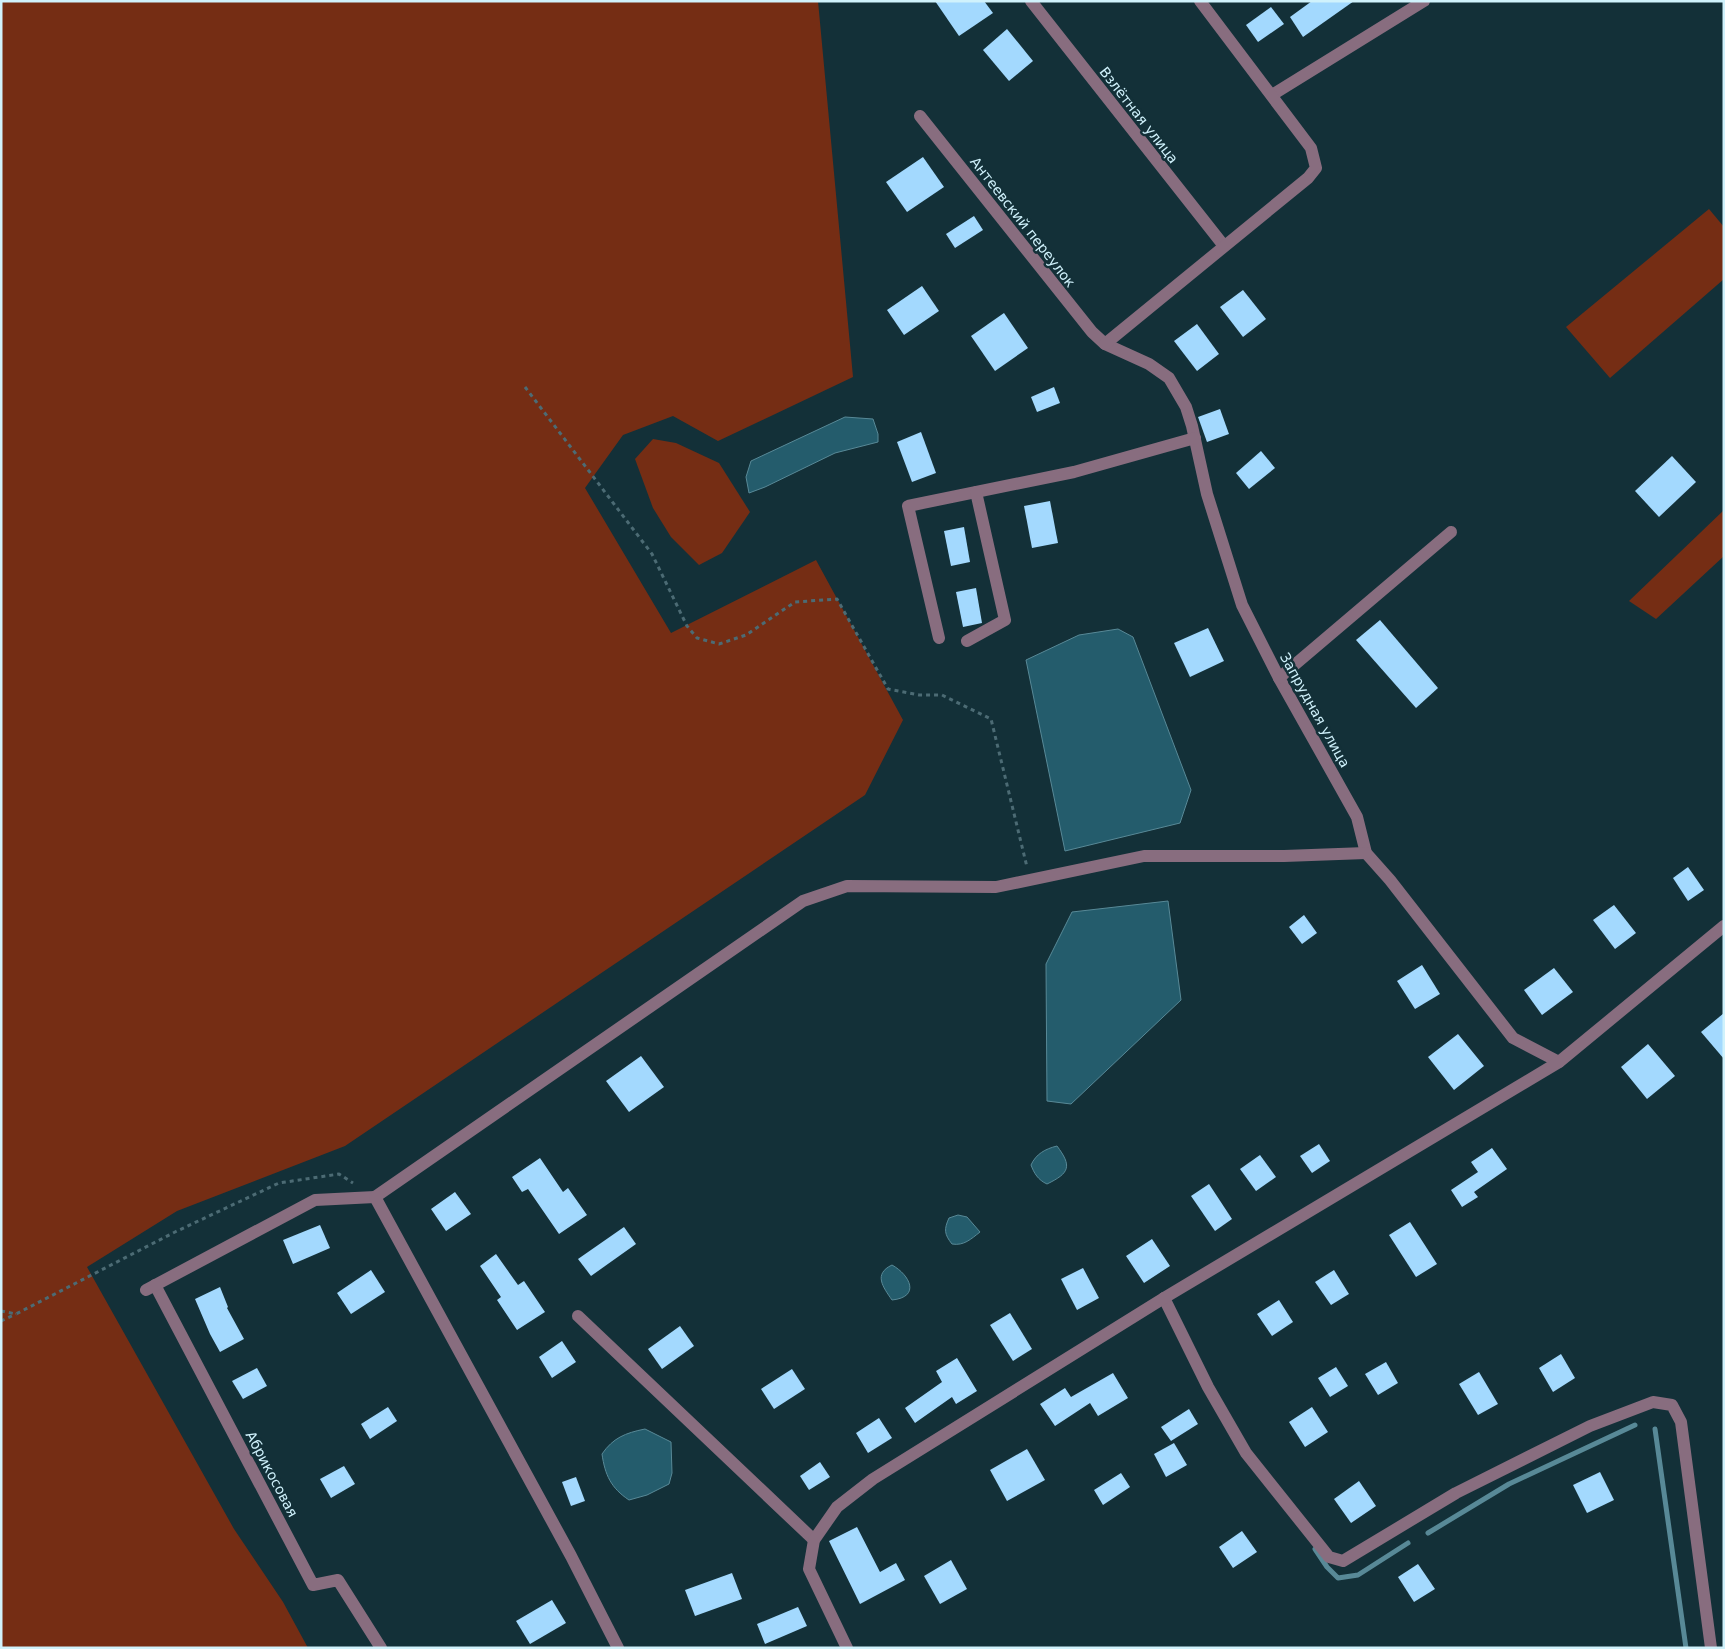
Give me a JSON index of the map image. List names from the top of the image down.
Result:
{
  "streets": {
    "street": [
      "Взлётная улица",
      "Антеевский переулок",
      "Запрудная улица",
      "Абрикосовая"
    ]
  },
  "crossings": [
    ["Антеевский переулок", "Запрудная улица"]
  ]
}
